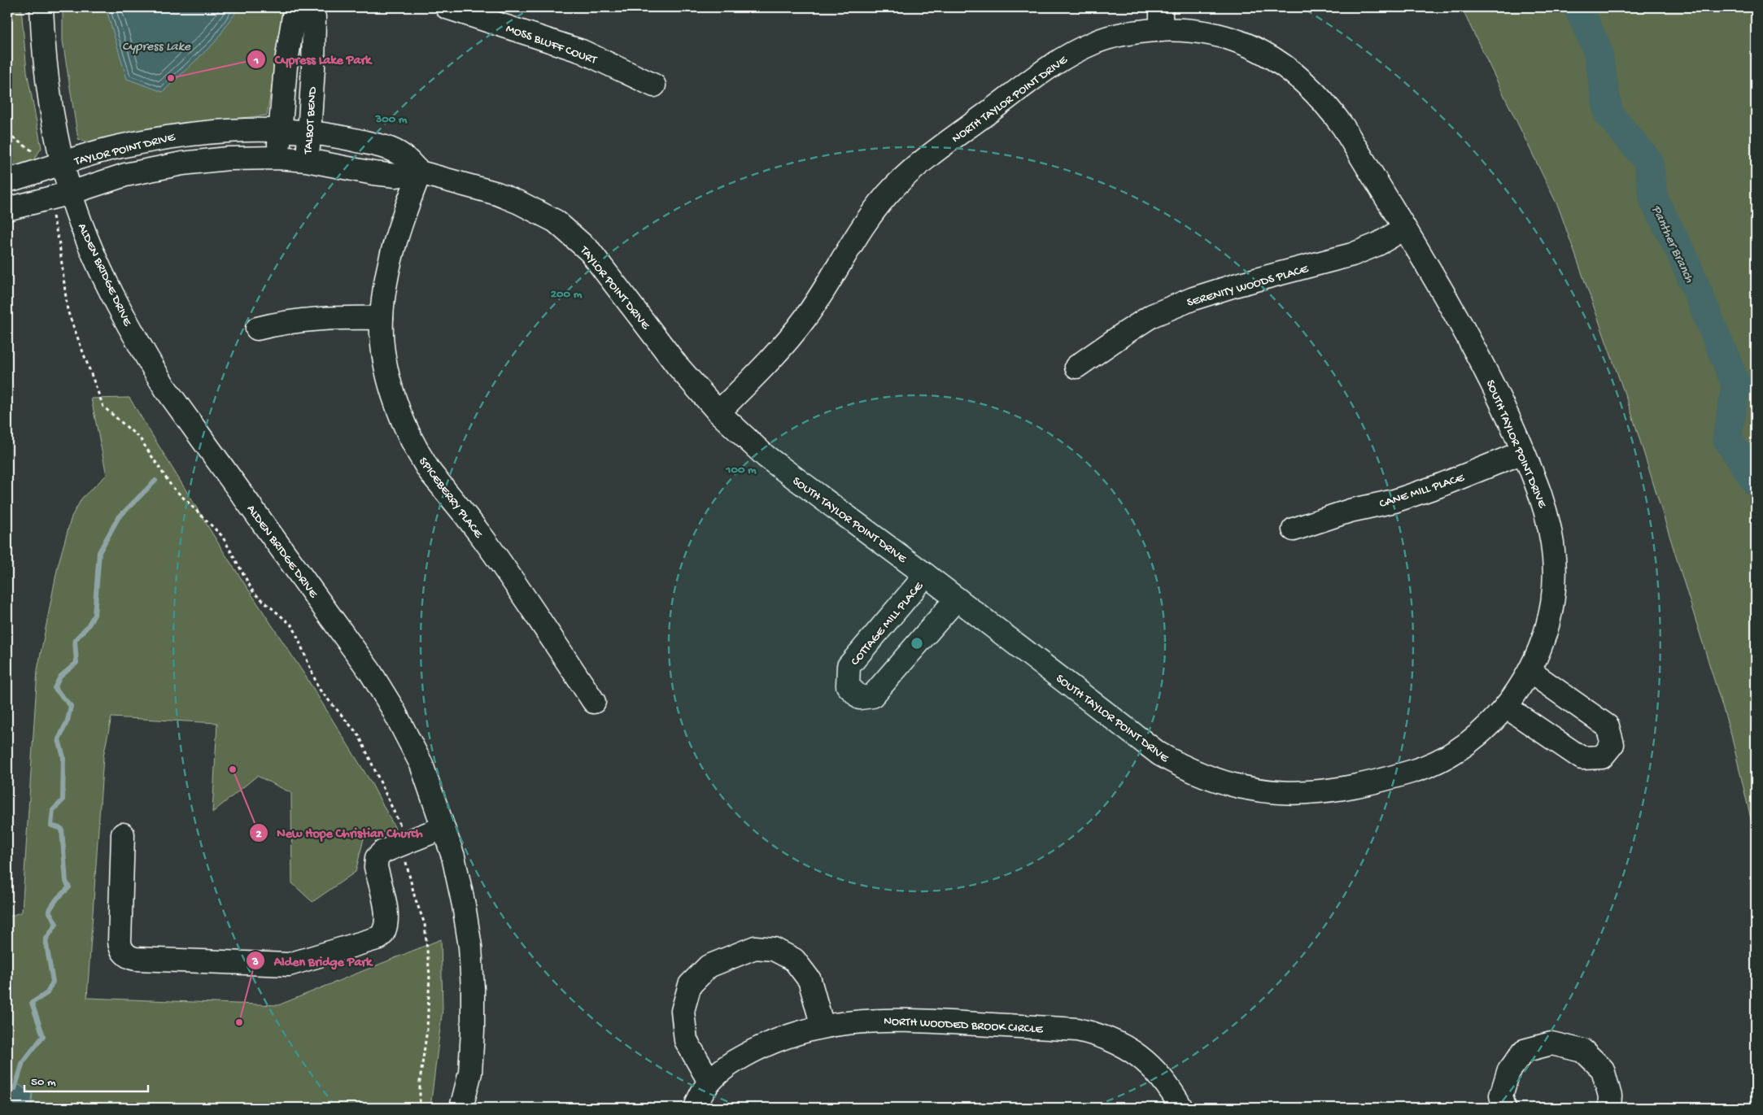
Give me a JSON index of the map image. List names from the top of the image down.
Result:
{
  "streets": {
    "street": [
      "MOSS BLUFF COURT",
      "NORTH TAYLOR POINT DRIVE",
      "TALBOT BEND",
      "TAYLOR POINT DRIVE",
      "ALDEN BRIDGE DRIVE",
      "SERENITY WOODS PLACE",
      "SOUTH TAYLOR POINT DRIVE",
      "CANE MILL PLACE",
      "SPICEBERRY PLACE",
      "COTTAGE MILL PLACE",
      "NORTH WOODED BROOK CIRCLE"
    ]
  },
  "crossings": [
    ["NORTH TAYLOR POINT DRIVE", "TAYLOR POINT DRIVE"],
    ["NORTH TAYLOR POINT DRIVE", "SERENITY WOODS PLACE"],
    ["NORTH TAYLOR POINT DRIVE", "SOUTH TAYLOR POINT DRIVE"],
    ["TALBOT BEND", "TAYLOR POINT DRIVE"],
    ["TAYLOR POINT DRIVE", "ALDEN BRIDGE DRIVE"],
    ["TAYLOR POINT DRIVE", "SOUTH TAYLOR POINT DRIVE"],
    ["TAYLOR POINT DRIVE", "SPICEBERRY PLACE"],
    ["SERENITY WOODS PLACE", "SOUTH TAYLOR POINT DRIVE"],
    ["SOUTH TAYLOR POINT DRIVE", "CANE MILL PLACE"],
    ["SOUTH TAYLOR POINT DRIVE", "COTTAGE MILL PLACE"]
  ],
  "water": ["Cypress Lake", "Panther Branch"],
  "places": ["Cypress Lake Park", "New Hope Christian Church", "Alden Bridge Park"],
  "scale_bar": "50 m",
  "rings": ["300 m", "200 m", "100 m"]
}
